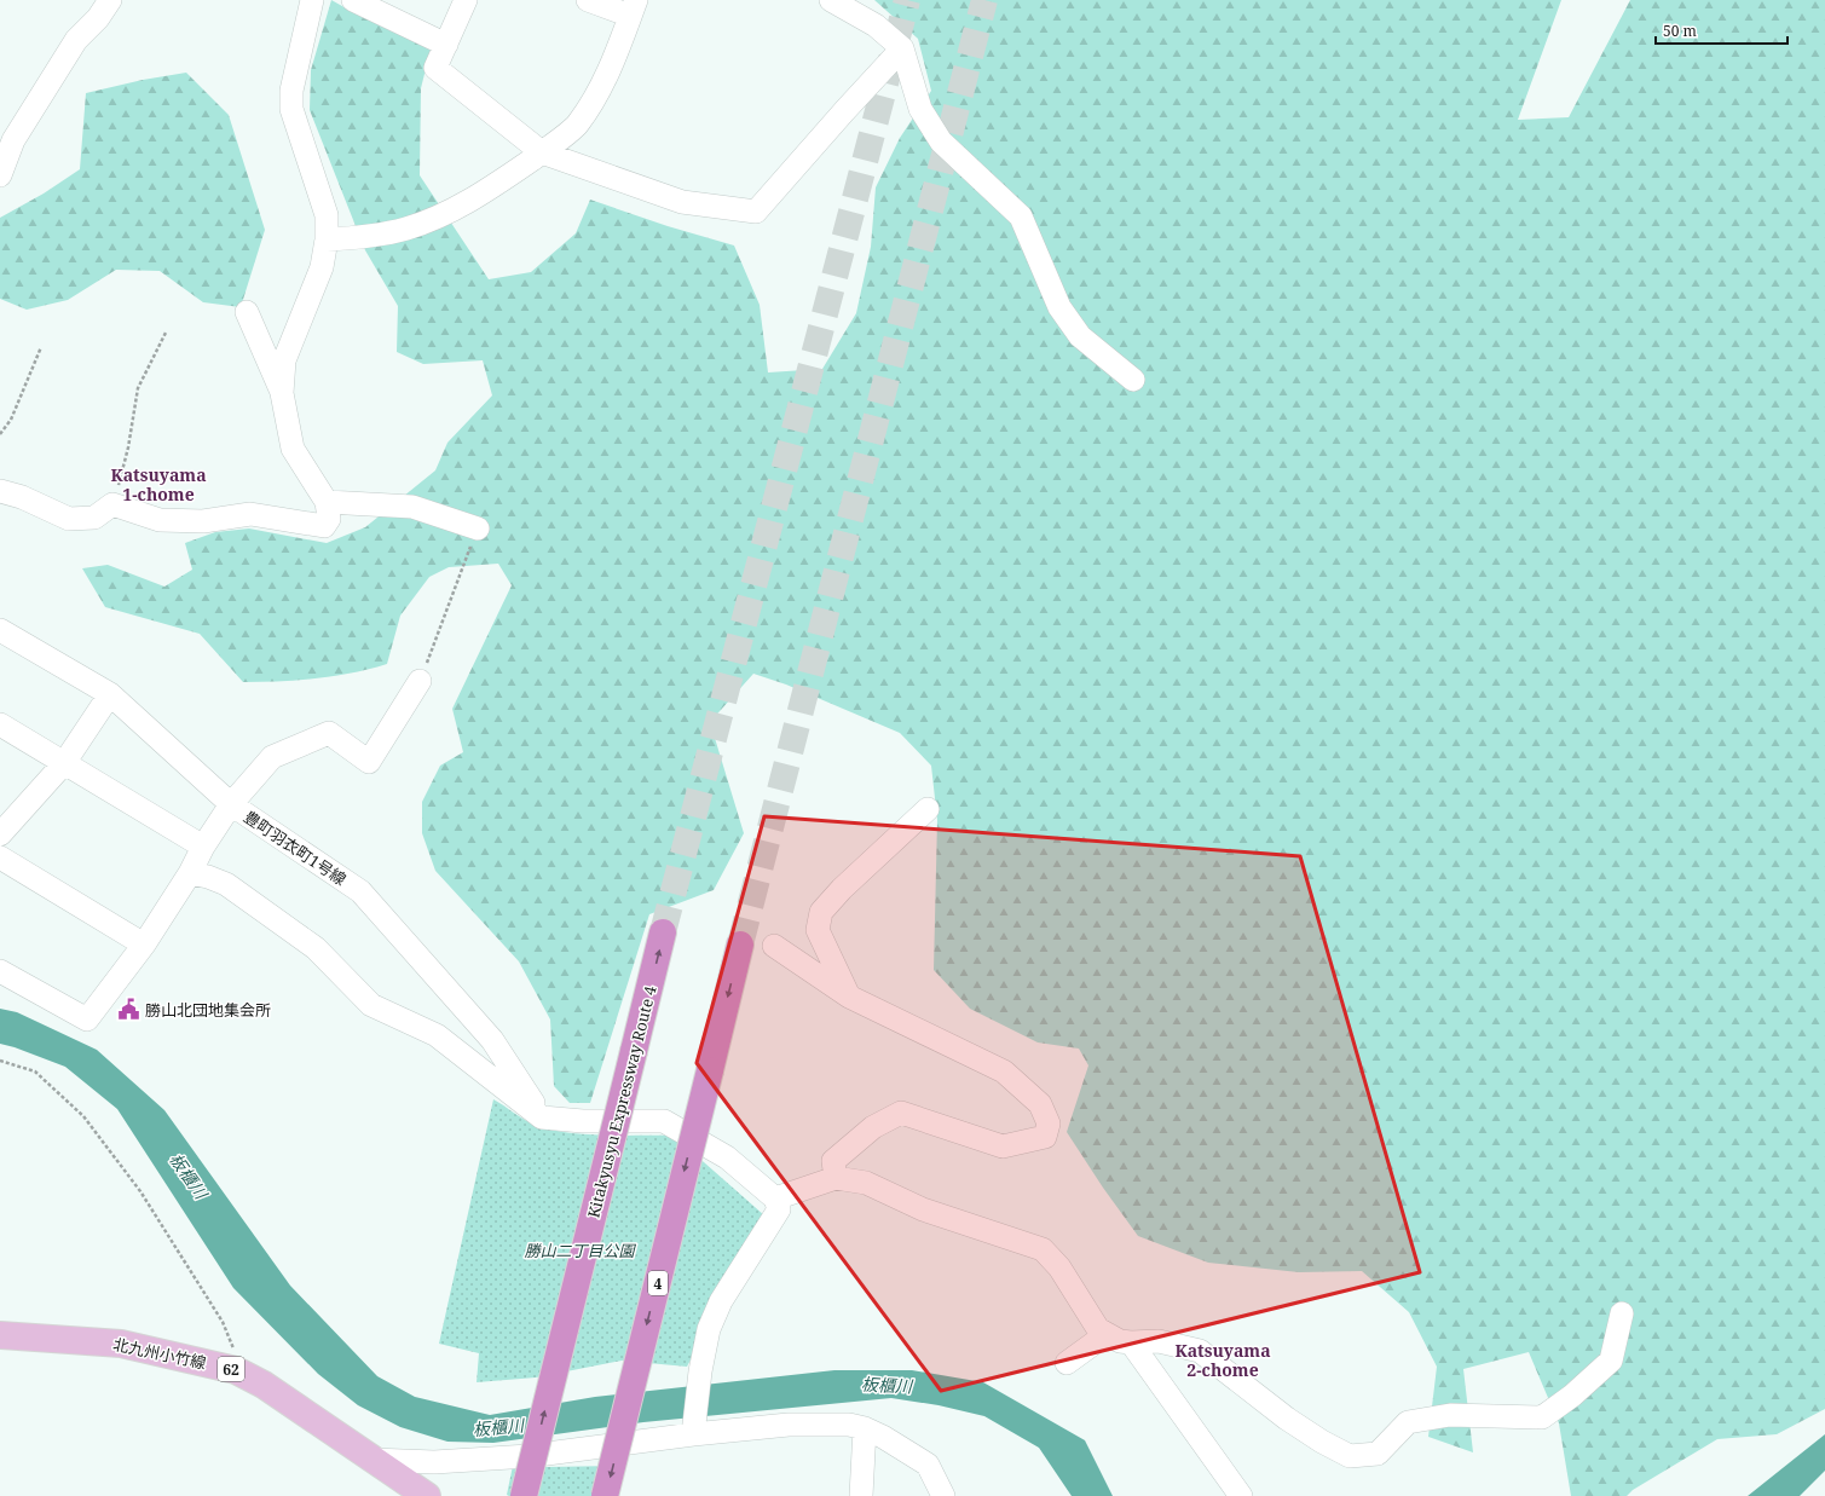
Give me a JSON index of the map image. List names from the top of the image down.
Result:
{
  "streets": {
    "highway": ["Kitakyusyu Expressway Route 4", "4"],
    "main road": ["北九州小竹線", "62"],
    "street": ["豊町羽衣町1号線"]
  },
  "districts": ["Katsuyama 1-chome", "Katsuyama 2-chome"],
  "water": ["板櫃川"],
  "parks": ["勝山二丁目公園"],
  "places": {
    "public building": ["勝山北団地集会所"]
  },
  "scale_bar": "50 m"
}
